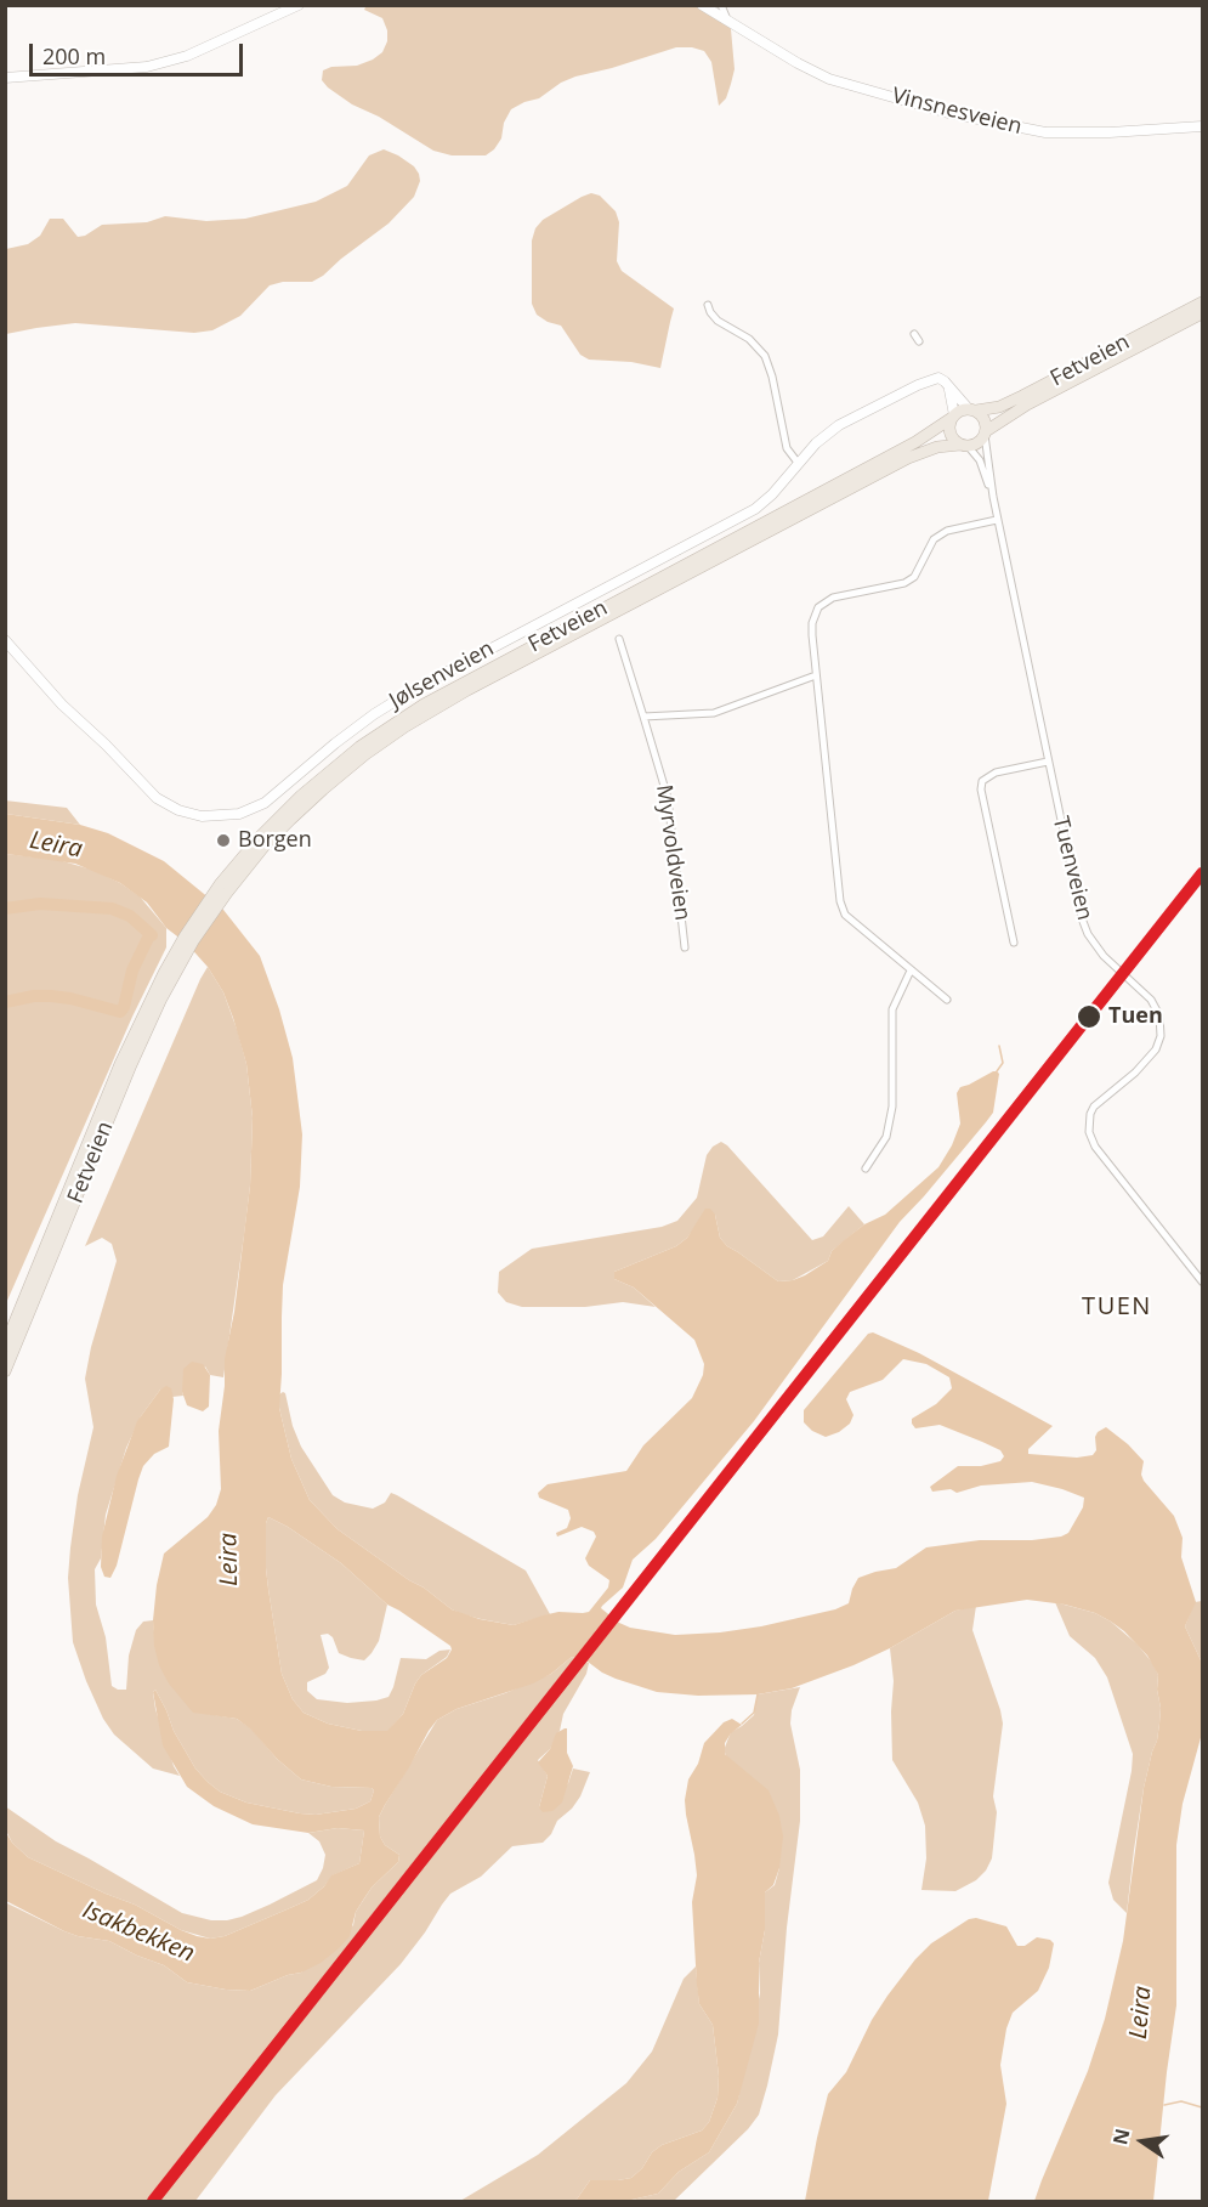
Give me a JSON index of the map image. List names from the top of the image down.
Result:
{
  "streets": {
    "highway": ["Fetveien"],
    "main road": ["Vinsnesveien", "Jølsenveien"],
    "street": ["Myrvoldveien", "Tuenveien"]
  },
  "crossings": [
    ["Fetveien", "Tuenveien"]
  ],
  "districts": ["TUEN"],
  "water": ["Leira", "Isakbekken"],
  "places": ["Borgen", "Tuen"],
  "scale_bar": "200 m",
  "north": "left"
}
